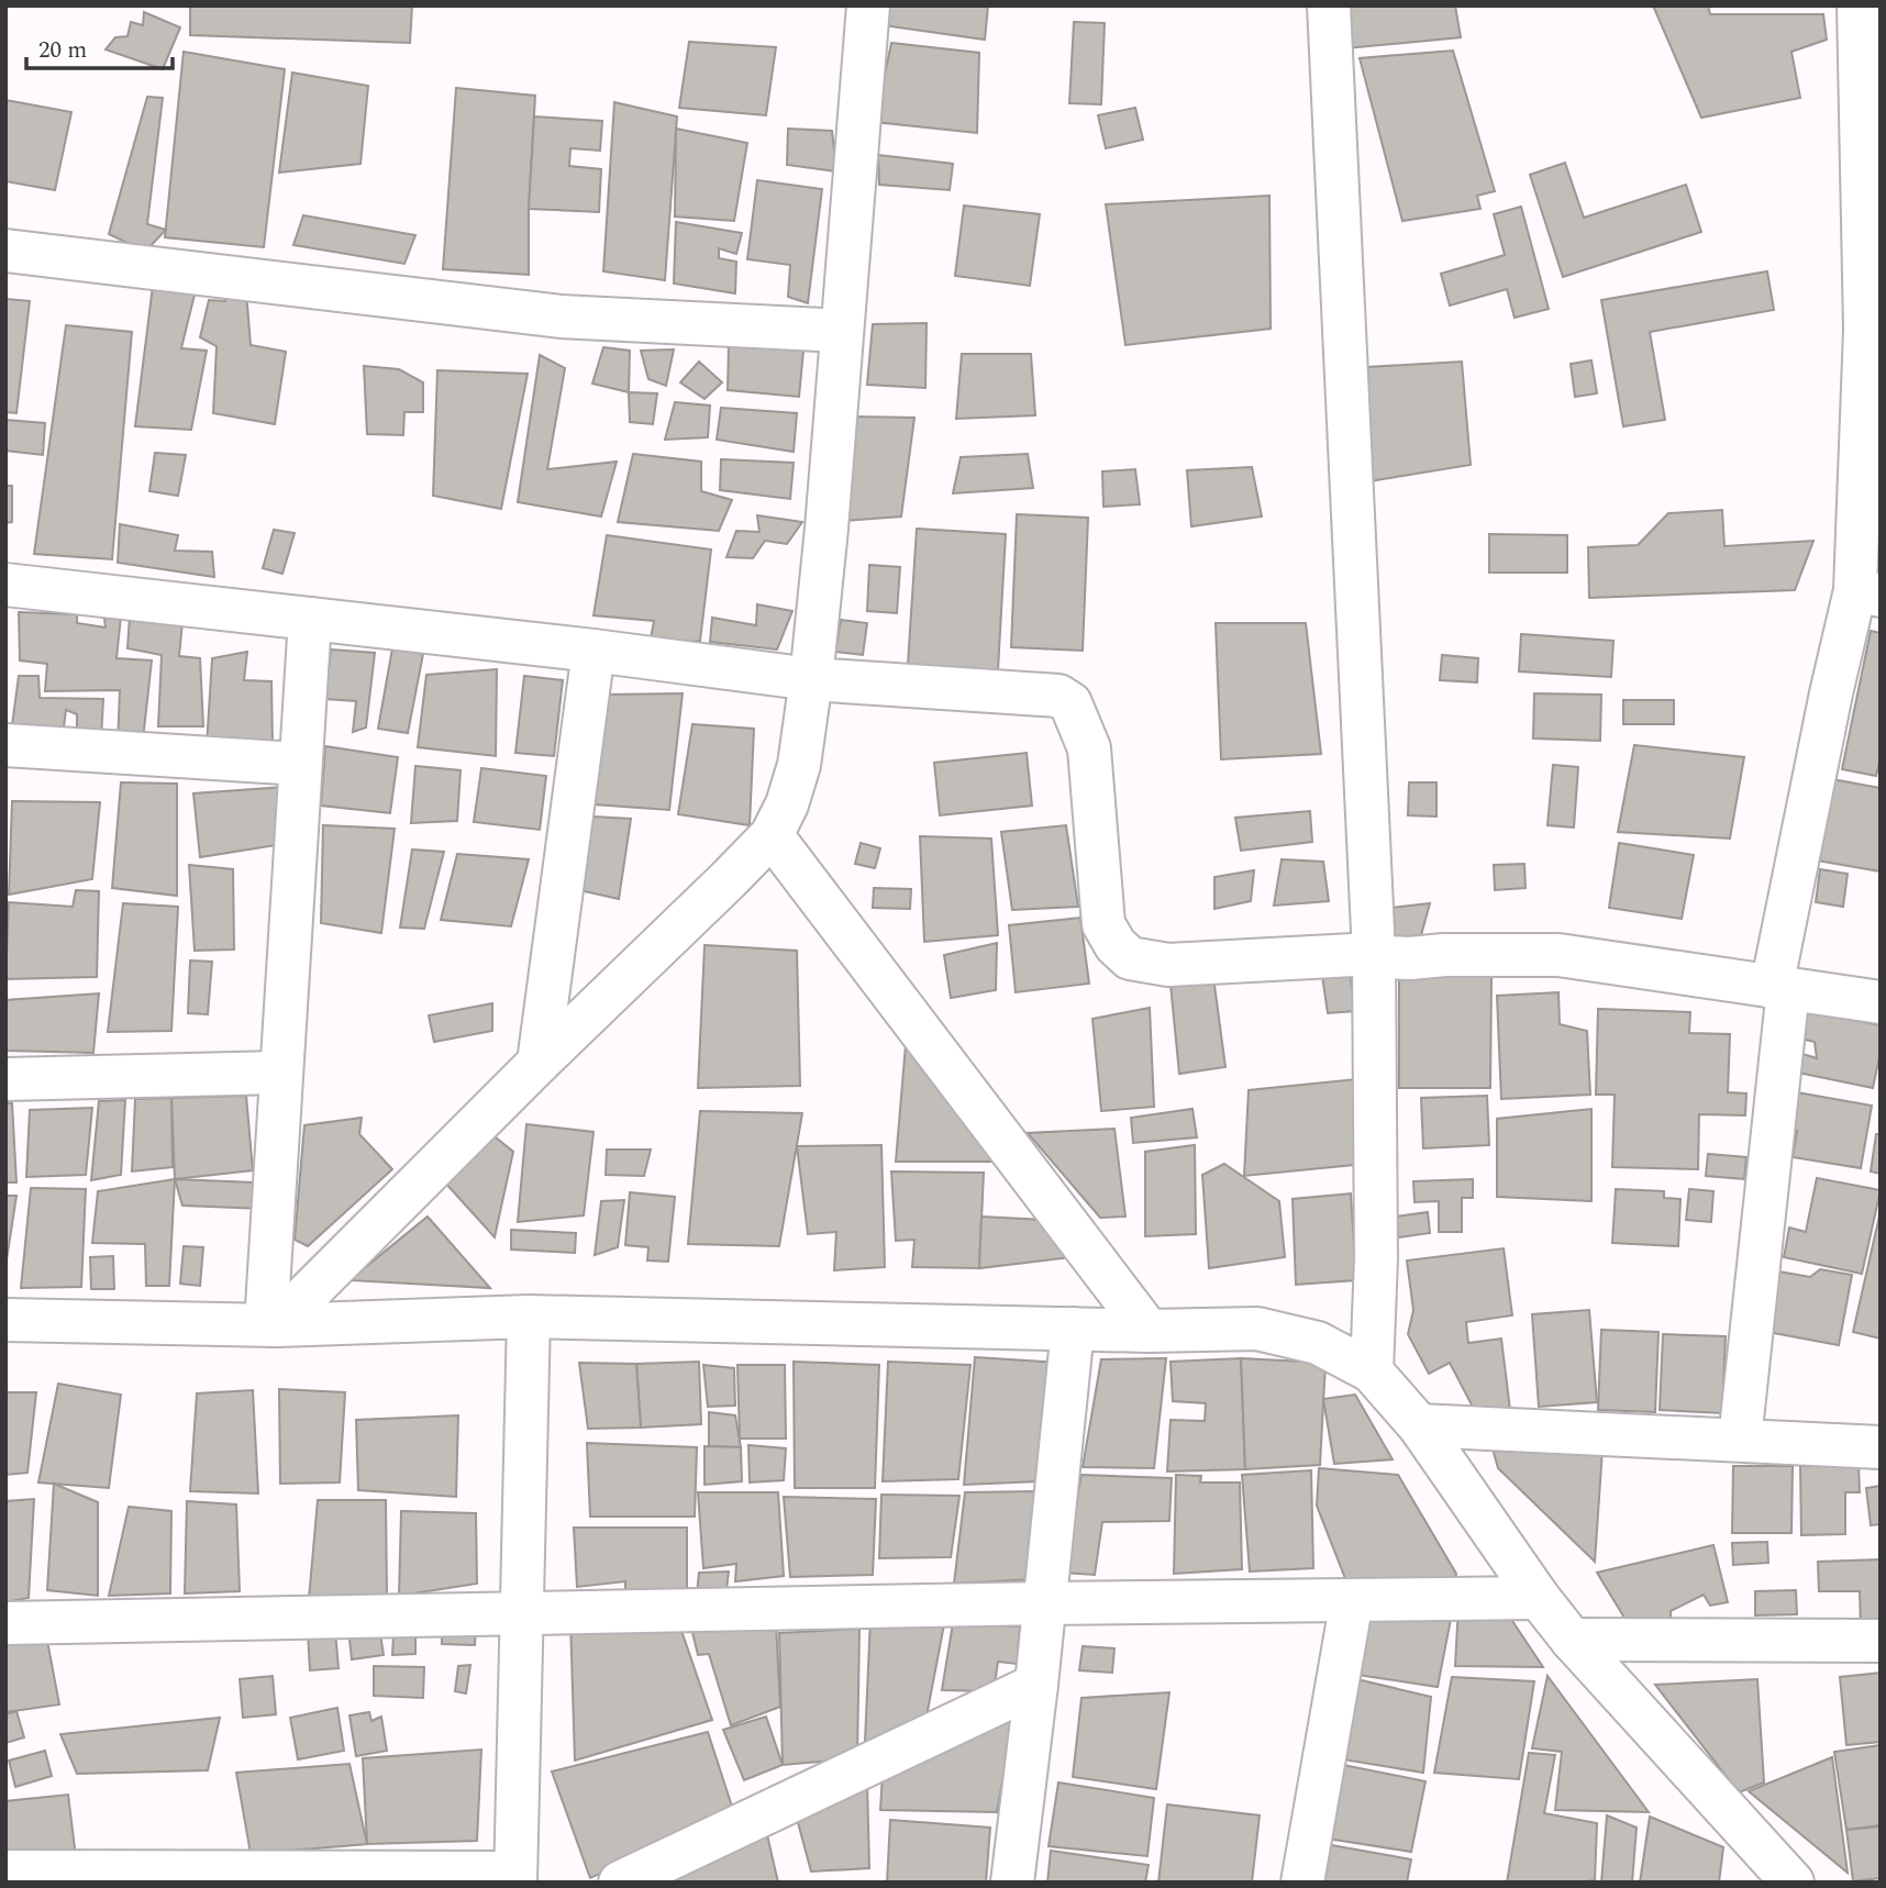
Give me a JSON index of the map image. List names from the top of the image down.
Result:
{
  "scale_bar": "20 m"
}
